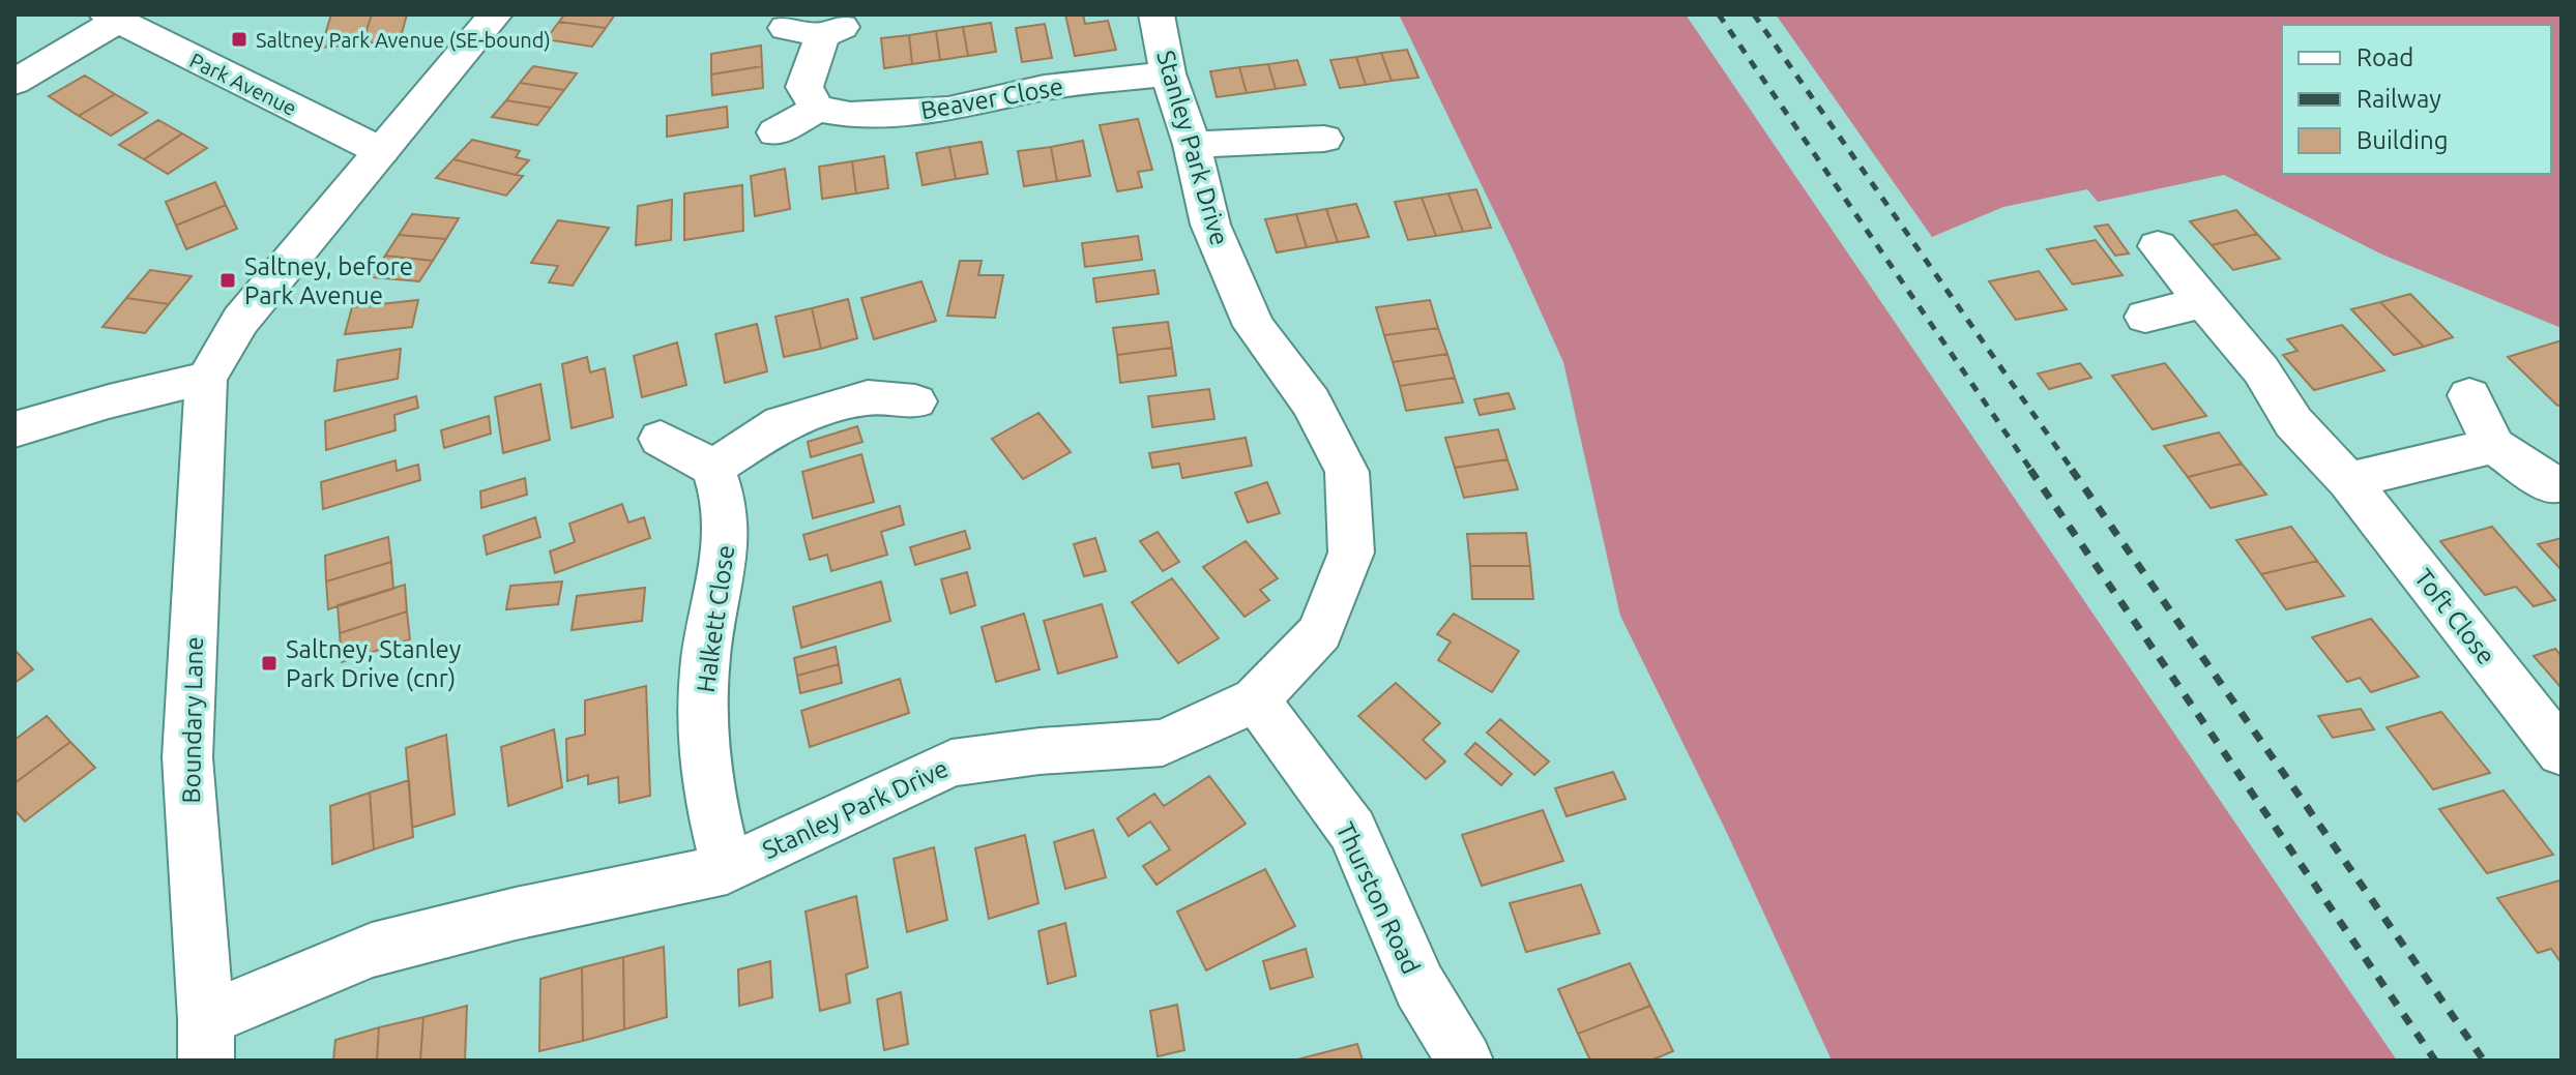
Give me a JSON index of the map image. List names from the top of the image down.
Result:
{
  "streets": {
    "street": [
      "Park Avenue",
      "Beaver Close",
      "Stanley Park Drive",
      "Toft Close",
      "Halkett Close",
      "Boundary Lane",
      "Thurston Road"
    ]
  },
  "crossings": [
    ["Park Avenue", "Boundary Lane"],
    ["Beaver Close", "Stanley Park Drive"],
    ["Stanley Park Drive", "Halkett Close"],
    ["Stanley Park Drive", "Boundary Lane"],
    ["Stanley Park Drive", "Thurston Road"]
  ],
  "places": {
    "transit": ["Saltney Park Avenue (SE-bound)", "Saltney, before Park Avenue", "Saltney, Stanley Park Drive (cnr)"]
  },
  "legend": ["Road", "Railway", "Building"]
}
